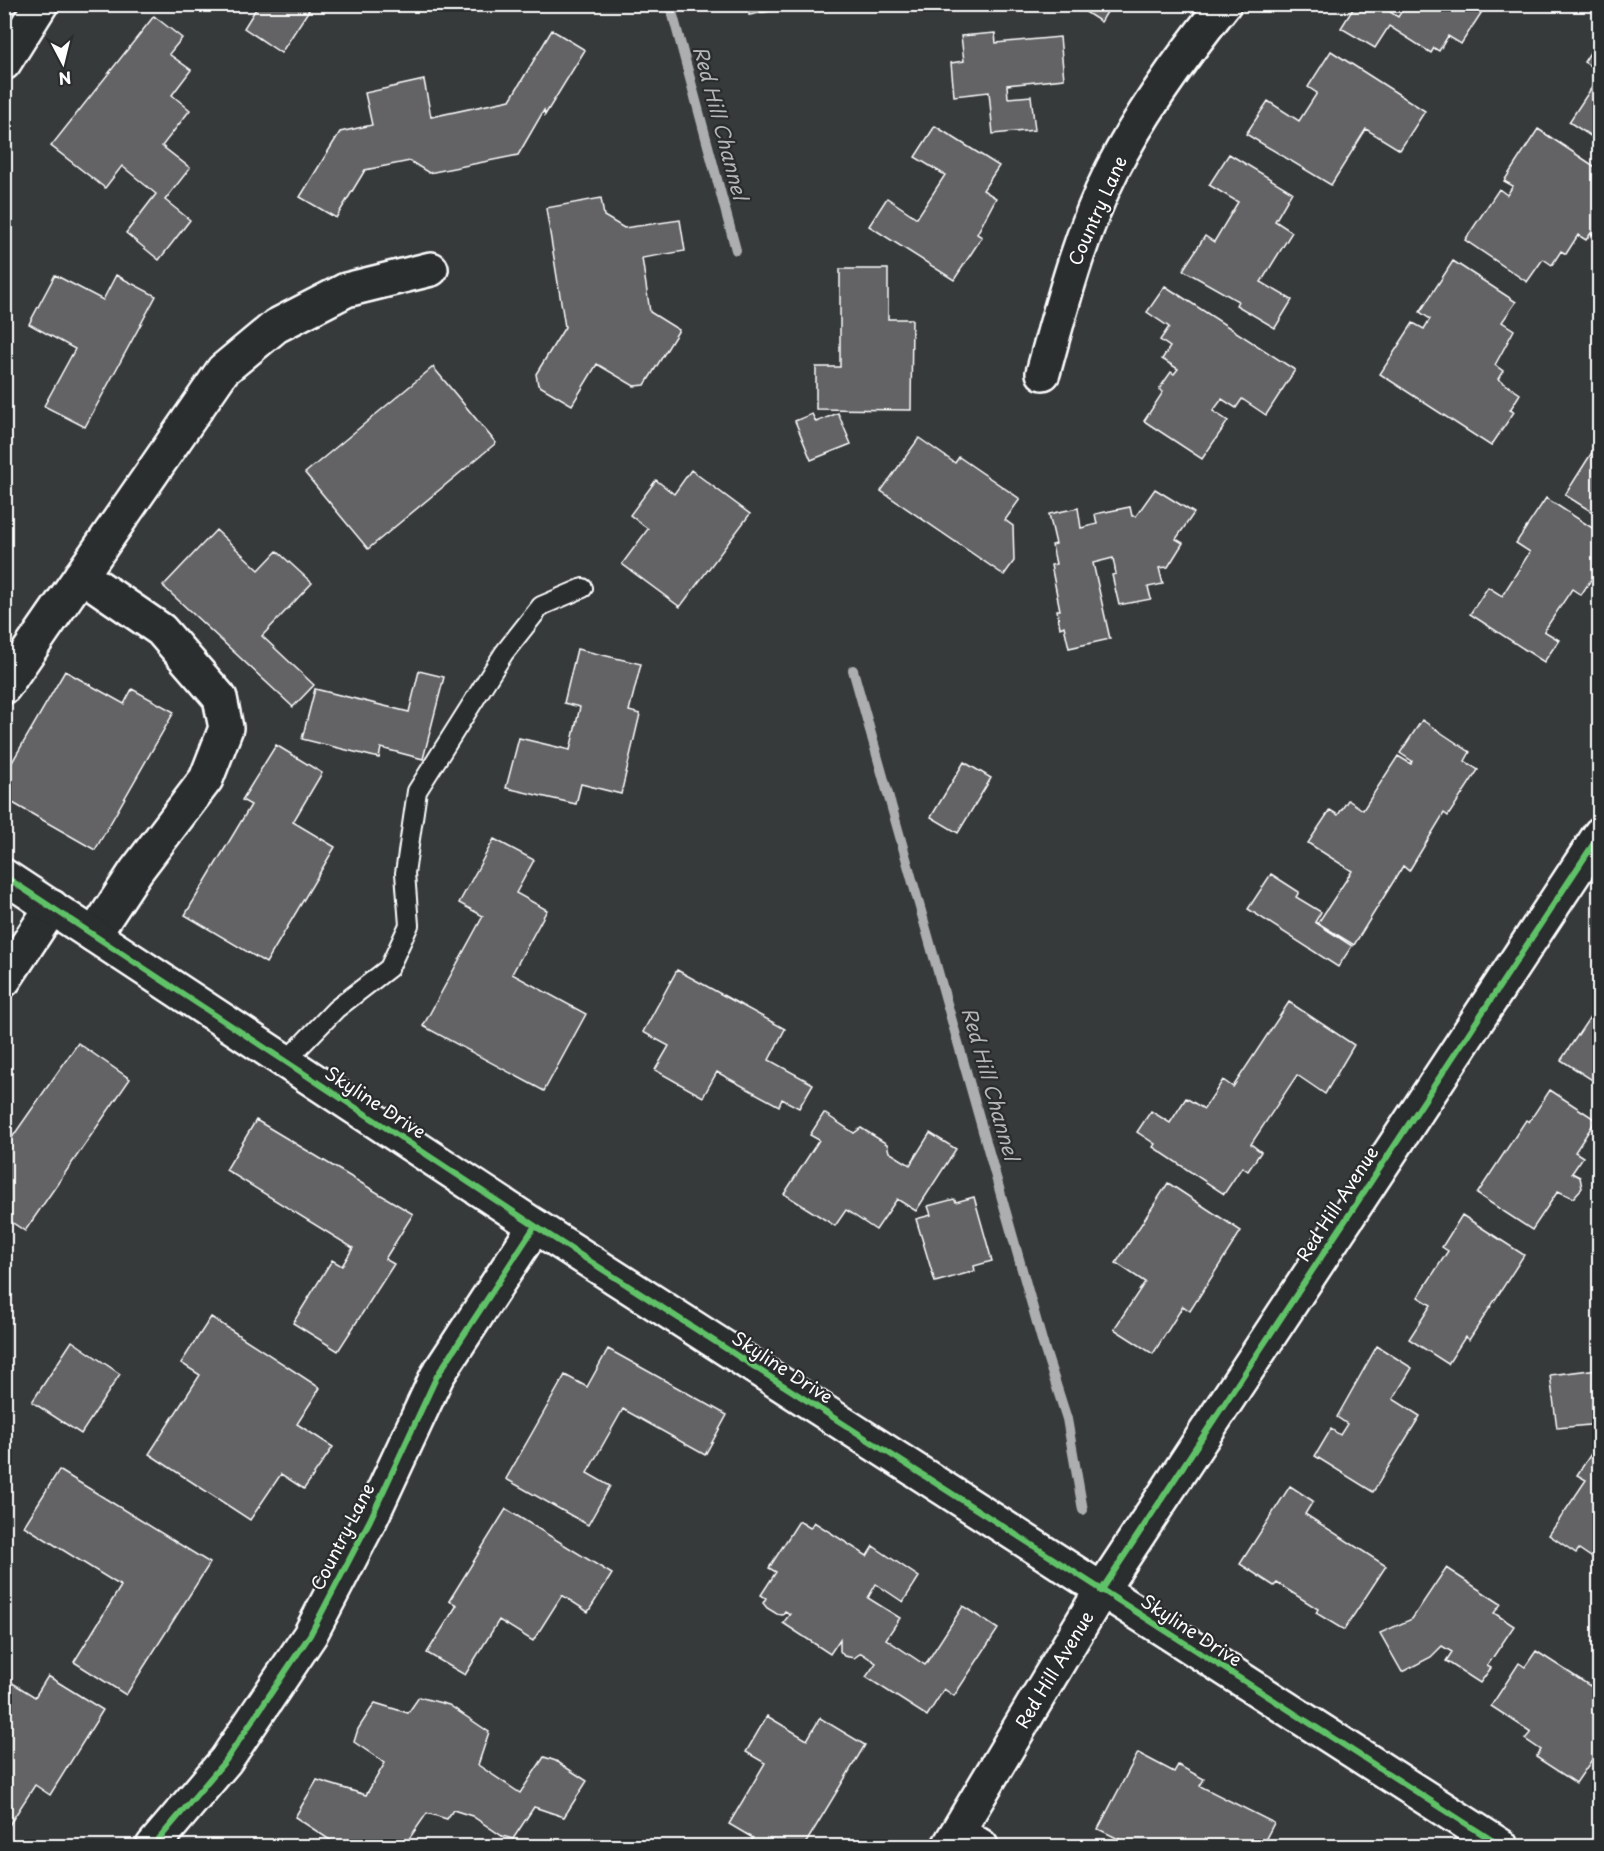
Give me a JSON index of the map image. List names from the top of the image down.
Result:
{
  "streets": {
    "street": ["Country Lane", "Skyline Drive", "Red Hill Avenue"]
  },
  "crossings": [
    ["Country Lane", "Skyline Drive"],
    ["Skyline Drive", "Red Hill Avenue"]
  ],
  "water": ["Red Hill Channel"],
  "north": "bottom"
}
